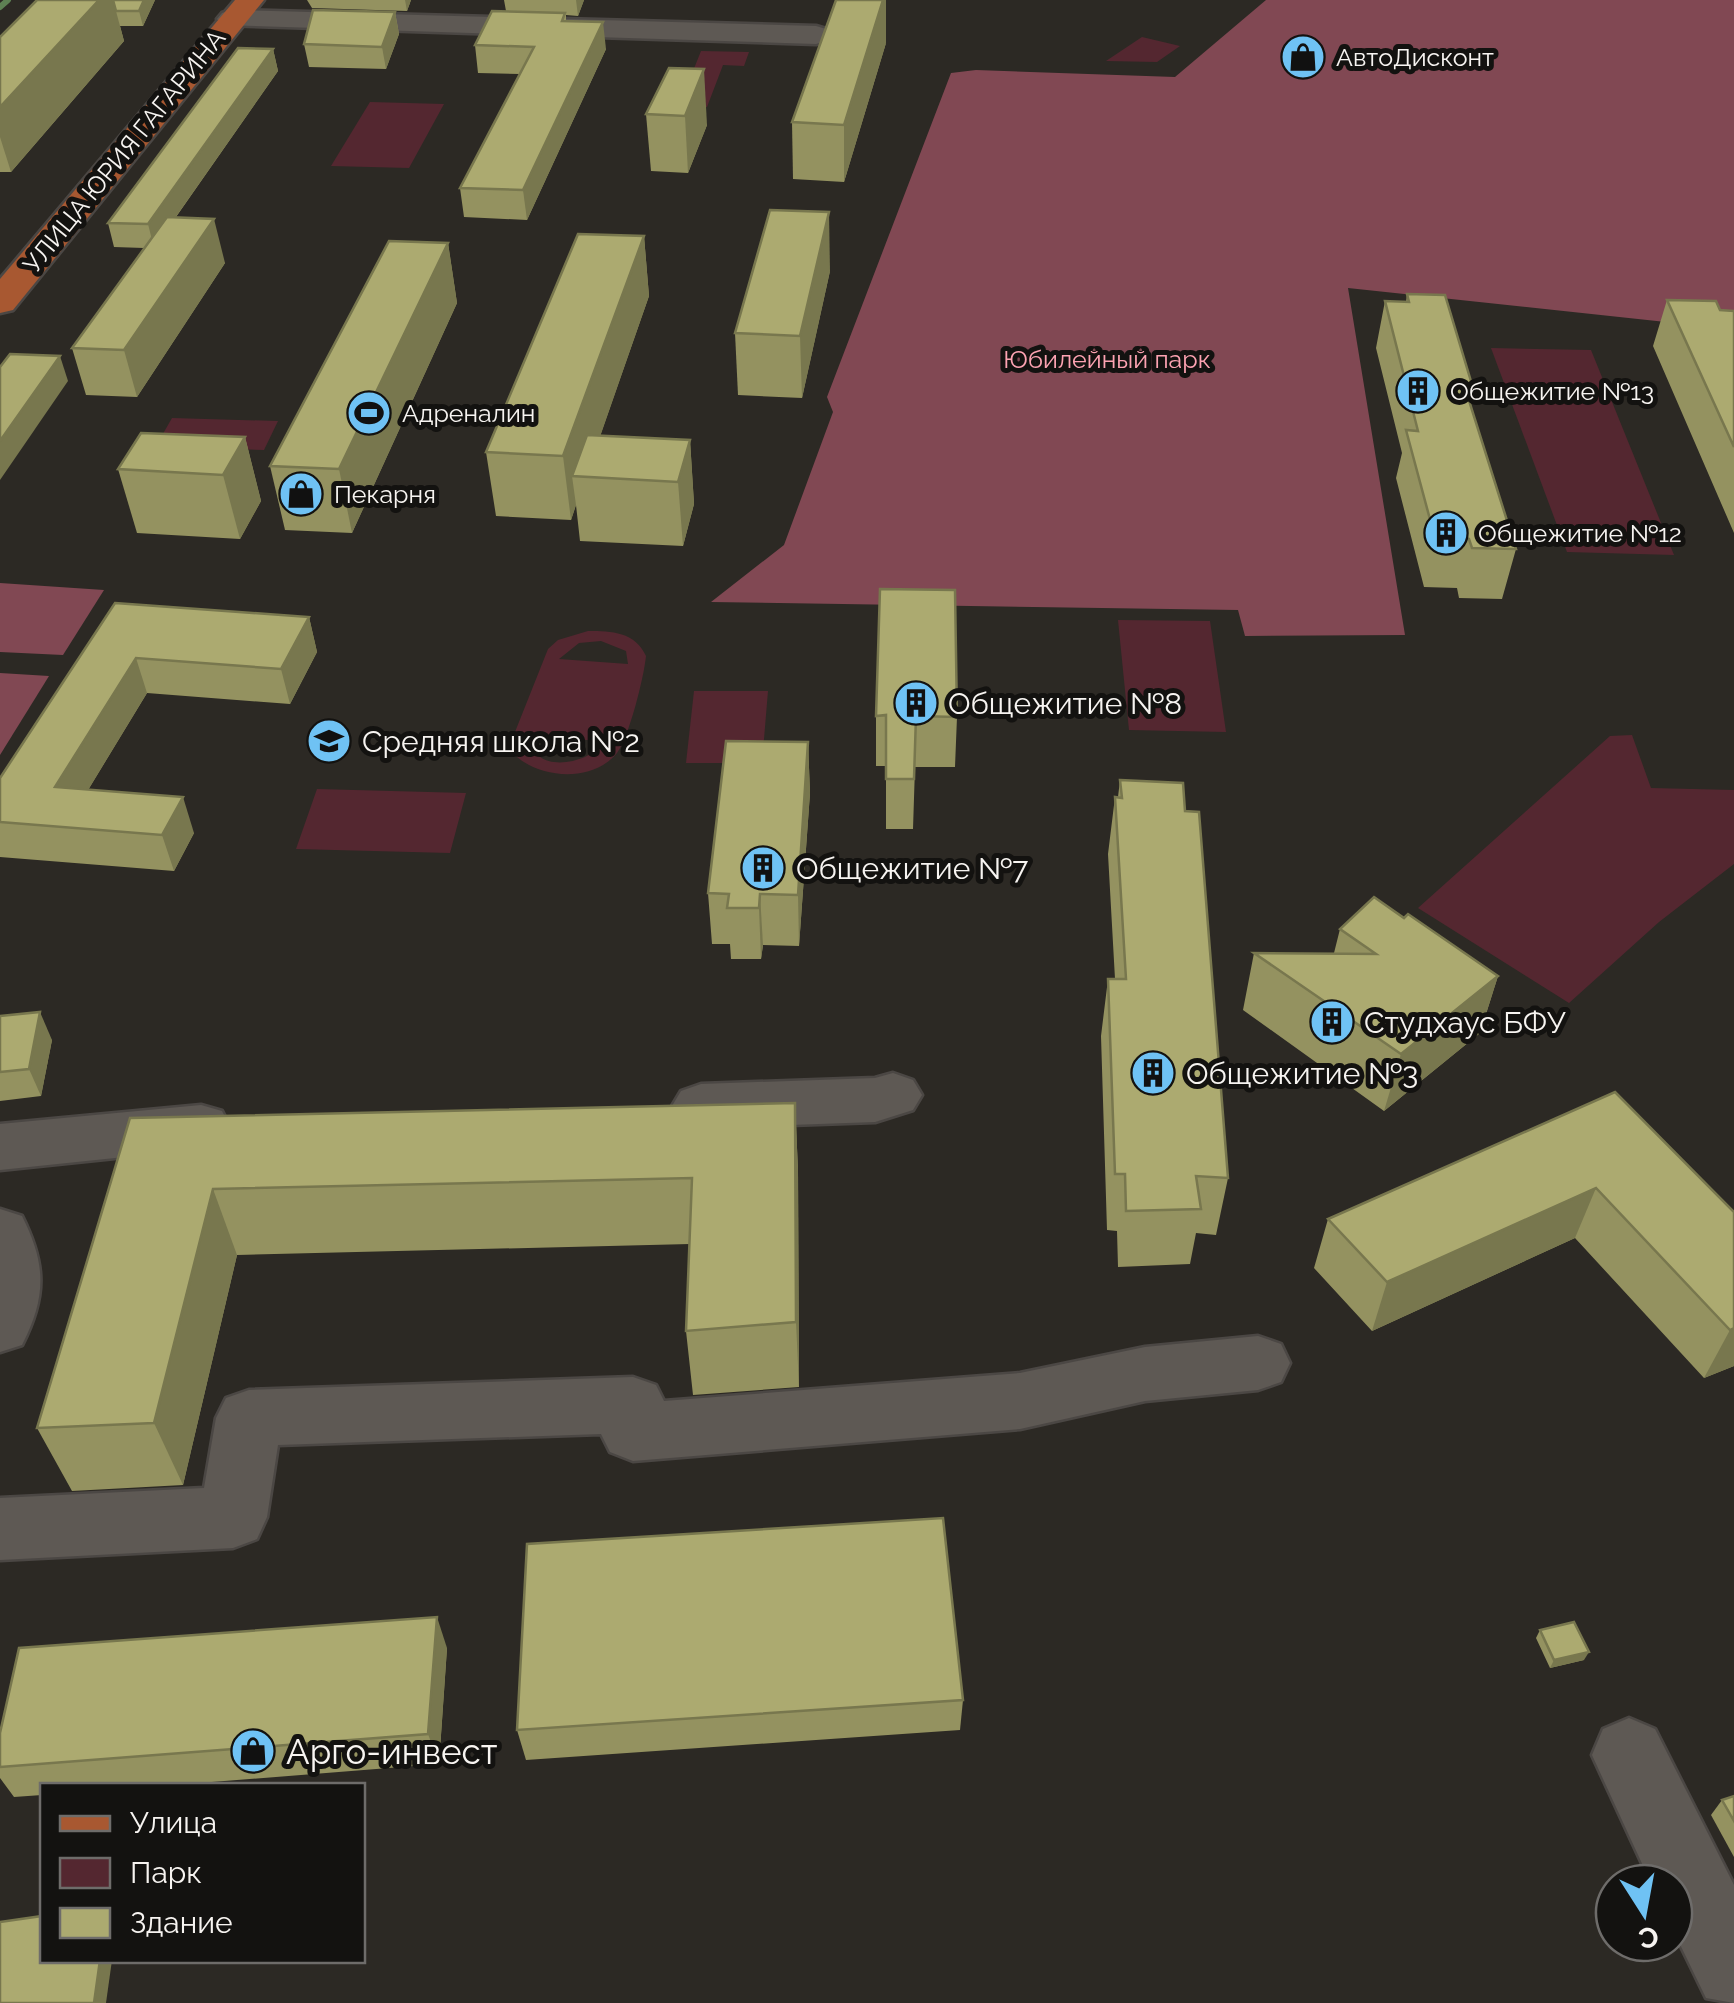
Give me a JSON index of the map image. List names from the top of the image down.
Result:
{
  "streets": {
    "main road": ["УЛИЦА ЮРИЯ ГАГАРИНА"]
  },
  "parks": ["Юбилейный парк"],
  "places": {
    "shop": ["АвтоДисконт", "Пекарня", "Арго-инвест"],
    "building": [
      "Общежитие №13",
      "Общежитие №12",
      "Общежитие №8",
      "Общежитие №7",
      "Студхаус БФУ",
      "Общежитие №3"
    ],
    "sports": ["Адреналин"],
    "school or university": ["Средняя школа №2"]
  },
  "legend": ["Улица", "Парк", "Здание"],
  "north": "bottom"
}
